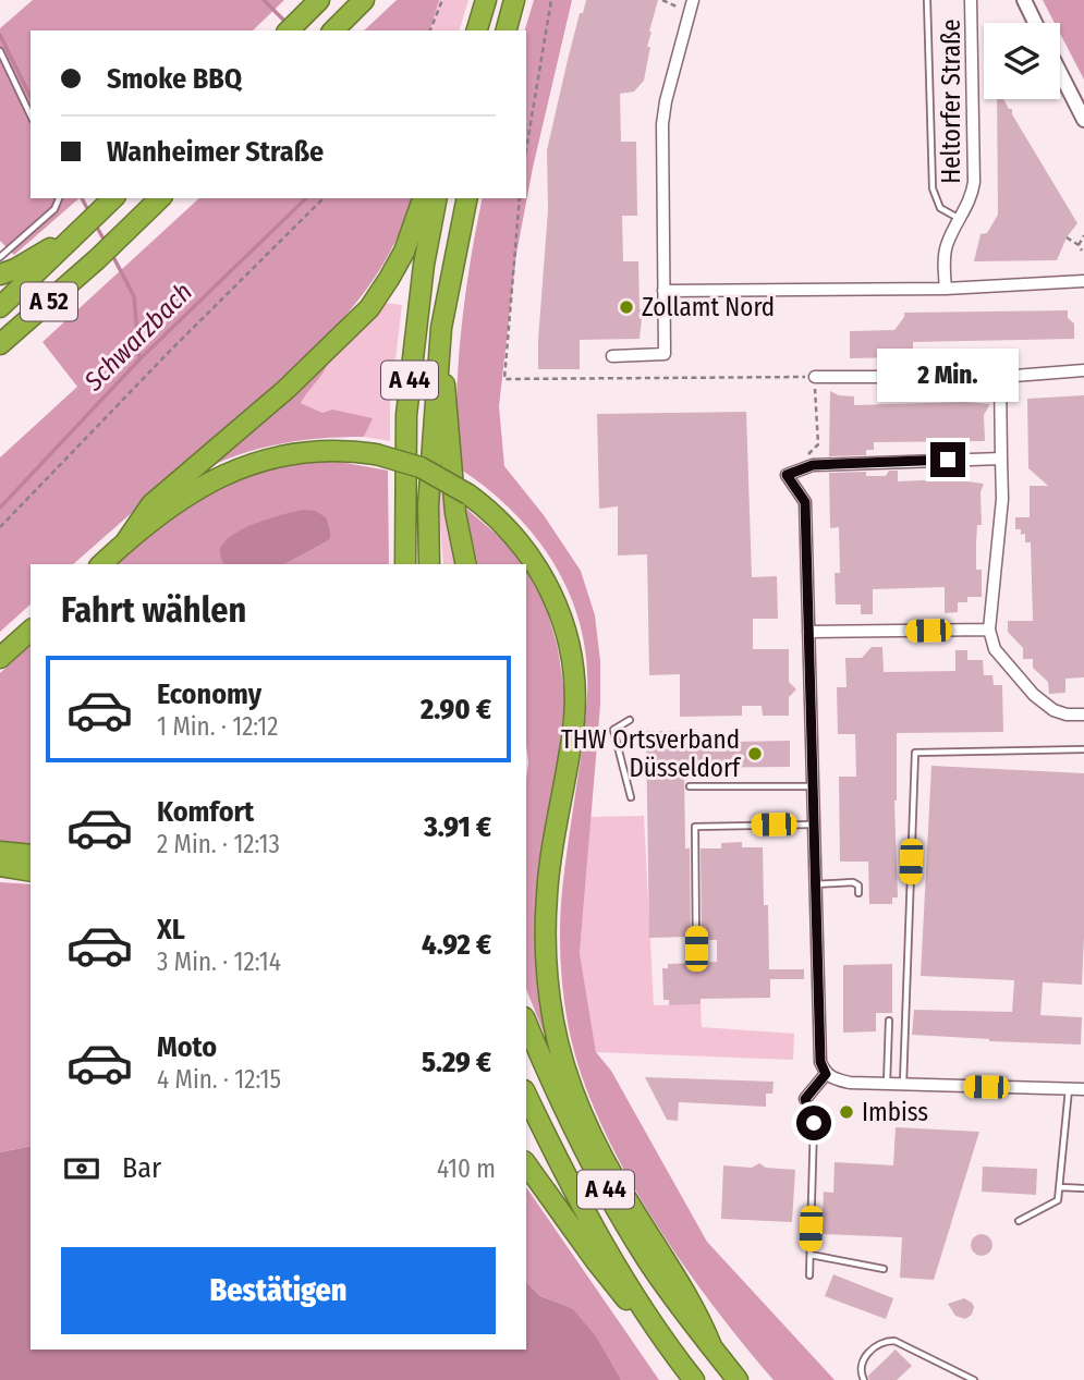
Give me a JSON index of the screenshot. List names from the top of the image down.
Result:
{
  "streets": {
    "highway": ["A 52", "A 44"],
    "street": ["Heltorfer Straße"]
  },
  "water": ["Schwarzbach"],
  "places": ["Zollamt Nord", "THW Ortsverband Düsseldorf", "Imbiss"],
  "page": {
    "banner": ["Smoke BBQ", "Wanheimer Straße"],
    "bubble": "2 Min.",
    "heading": "Fahrt wählen",
    "list": [
      {
        "name": "Economy",
        "note": "1 Min. · 12:12",
        "value": "2.90 €"
      },
      {
        "name": "Komfort",
        "note": "2 Min. · 12:13",
        "value": "3.91 €"
      },
      {
        "name": "XL",
        "note": "3 Min. · 12:14",
        "value": "4.92 €"
      },
      {
        "name": "Moto",
        "note": "4 Min. · 12:15",
        "value": "5.29 €"
      }
    ],
    "pay": ["Bar", "410 m"],
    "buttons": "Bestätigen"
  }
}
